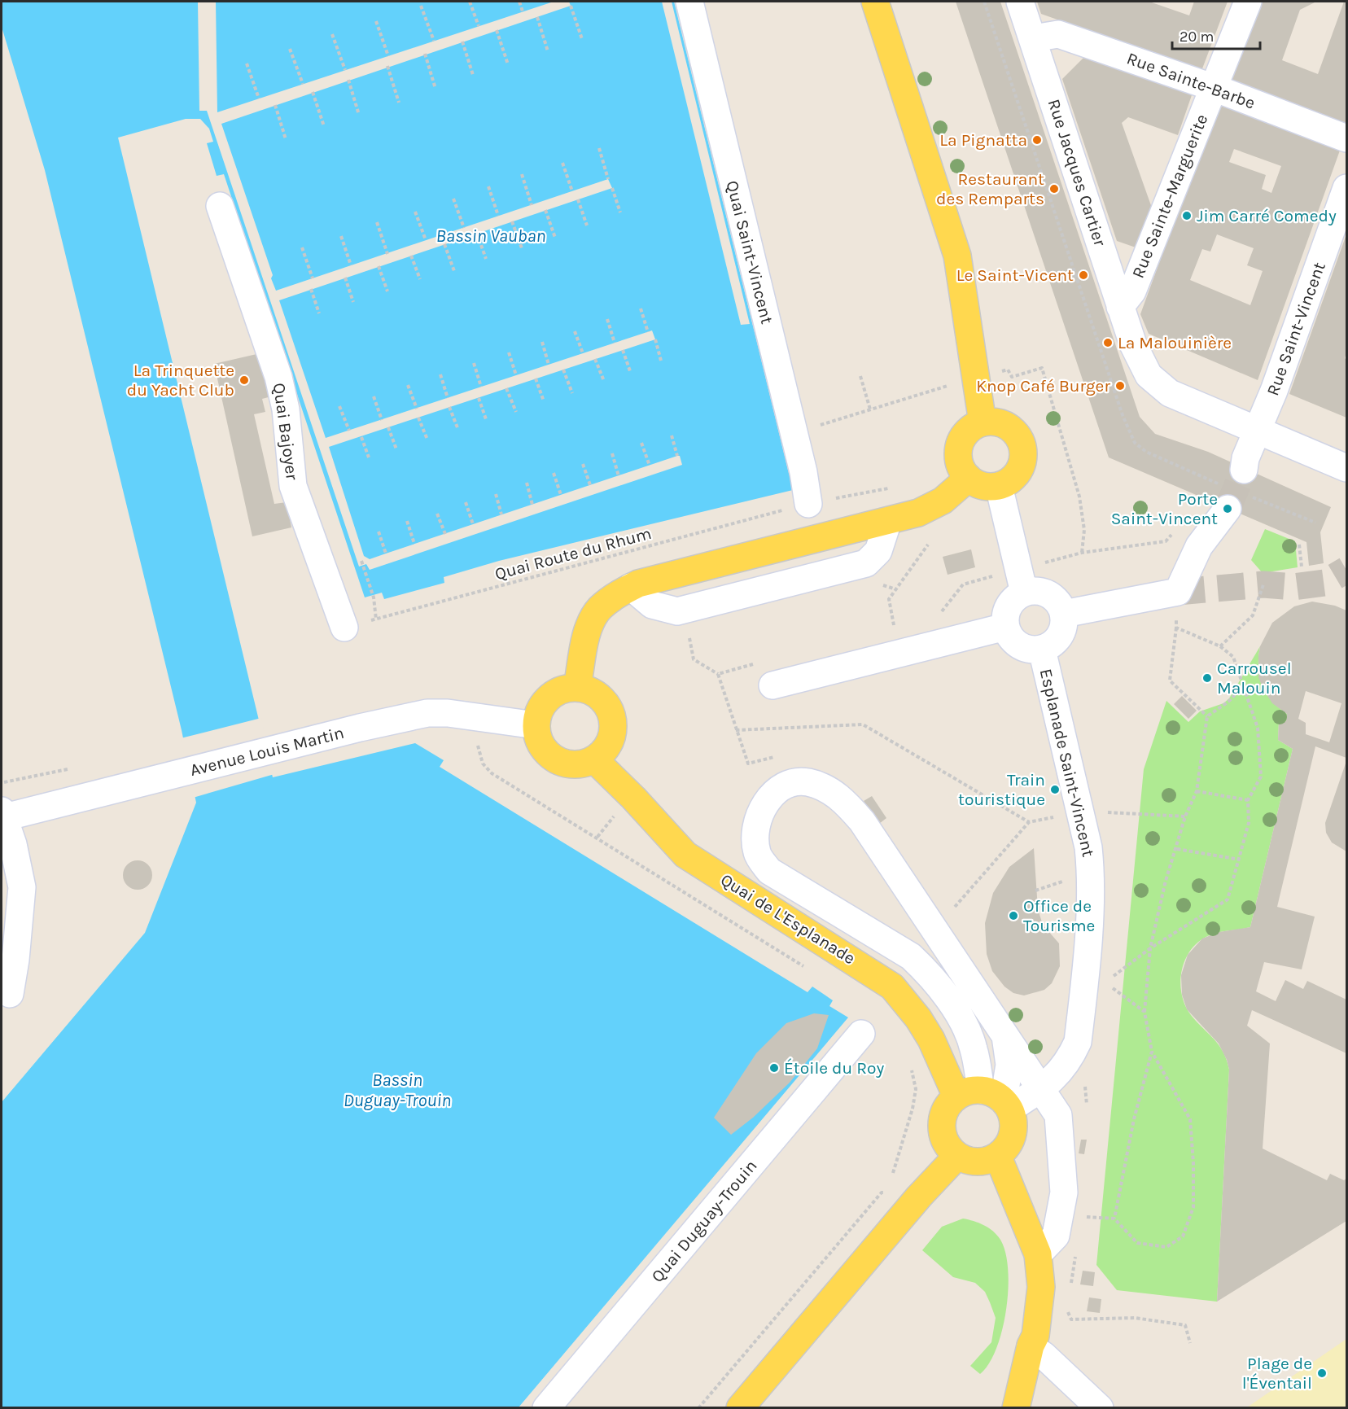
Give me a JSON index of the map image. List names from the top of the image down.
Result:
{
  "streets": {
    "main road": ["Quai de L'Esplanade"],
    "street": [
      "Rue Sainte-Barbe",
      "Rue Jacques Cartier",
      "Rue Sainte-Marguerite",
      "Quai Saint-Vincent",
      "Rue Saint-Vincent",
      "Quai Bajoyer",
      "Avenue Louis Martin",
      "Esplanade Saint-Vincent",
      "Quai Duguay-Trouin"
    ],
    "path": ["Quai Route du Rhum"]
  },
  "crossings": [
    ["Rue Sainte-Barbe", "Rue Jacques Cartier"],
    ["Rue Sainte-Barbe", "Rue Sainte-Marguerite"],
    ["Rue Jacques Cartier", "Rue Sainte-Marguerite"],
    ["Rue Jacques Cartier", "Rue Saint-Vincent"],
    ["Quai Saint-Vincent", "Quai Route du Rhum"],
    ["Quai Bajoyer", "Quai Route du Rhum"],
    ["Avenue Louis Martin", "Quai de L'Esplanade"],
    ["Esplanade Saint-Vincent", "Quai de L'Esplanade"]
  ],
  "water": ["Bassin Vauban", "Bassin Duguay-Trouin"],
  "places": [
    "La Pignatta",
    "Restaurant des Remparts",
    "Jim Carré Comedy",
    "Le Saint-Vicent",
    "La Malouinière",
    "La Trinquette du Yacht Club",
    "Knop Café Burger",
    "Porte Saint-Vincent",
    "Carrousel Malouin",
    "Train touristique",
    "Office de Tourisme",
    "Étoile du Roy",
    "Plage de l'Éventail"
  ],
  "scale_bar": "20 m"
}
